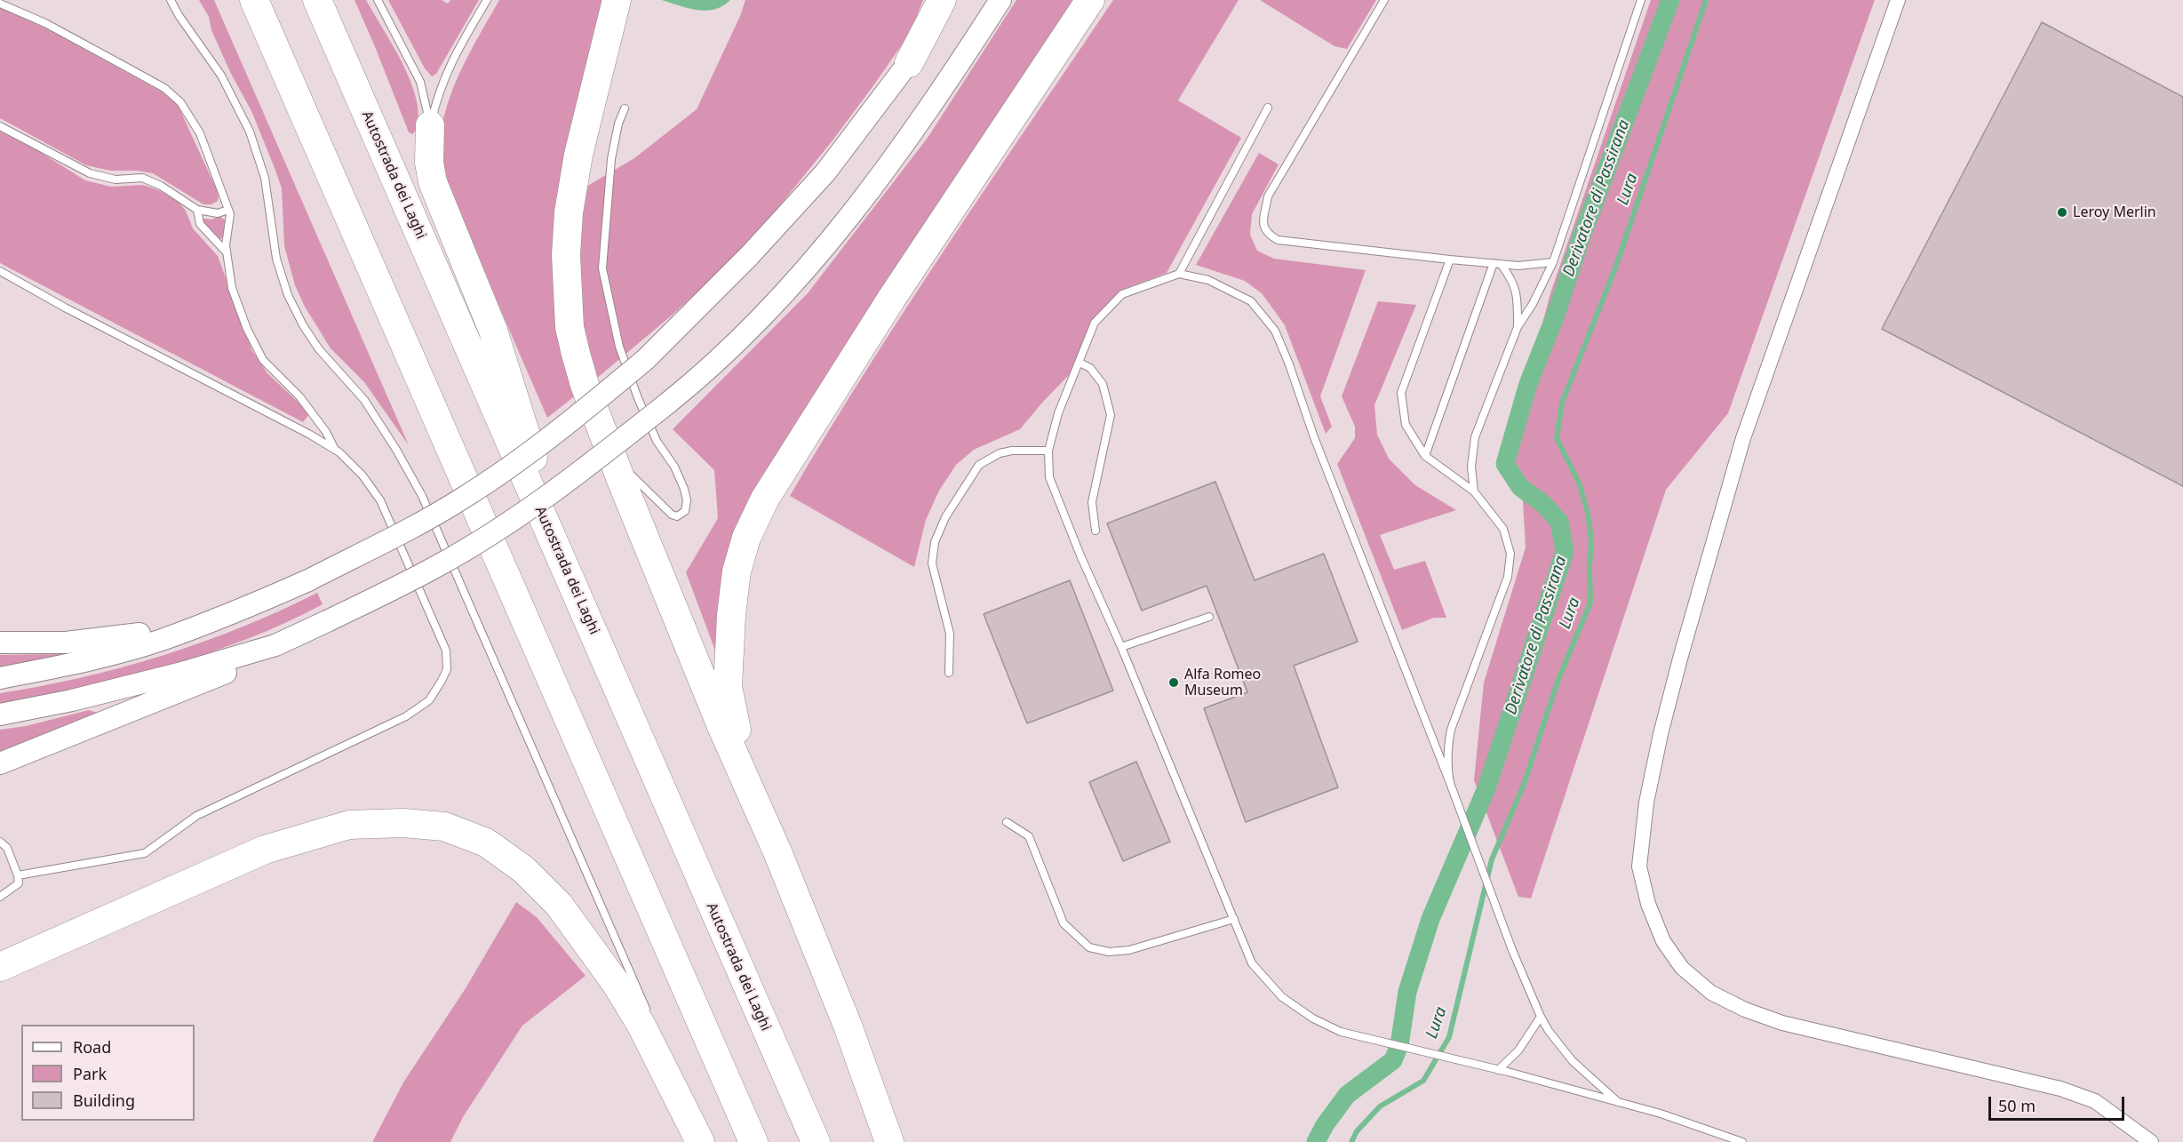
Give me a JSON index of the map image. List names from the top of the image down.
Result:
{
  "streets": {
    "highway": ["Autostrada dei Laghi"]
  },
  "water": ["Lura", "Derivatore di Passirana"],
  "places": ["Leroy Merlin", "Alfa Romeo Museum"],
  "legend": ["Road", "Park", "Building"],
  "scale_bar": "50 m"
}
